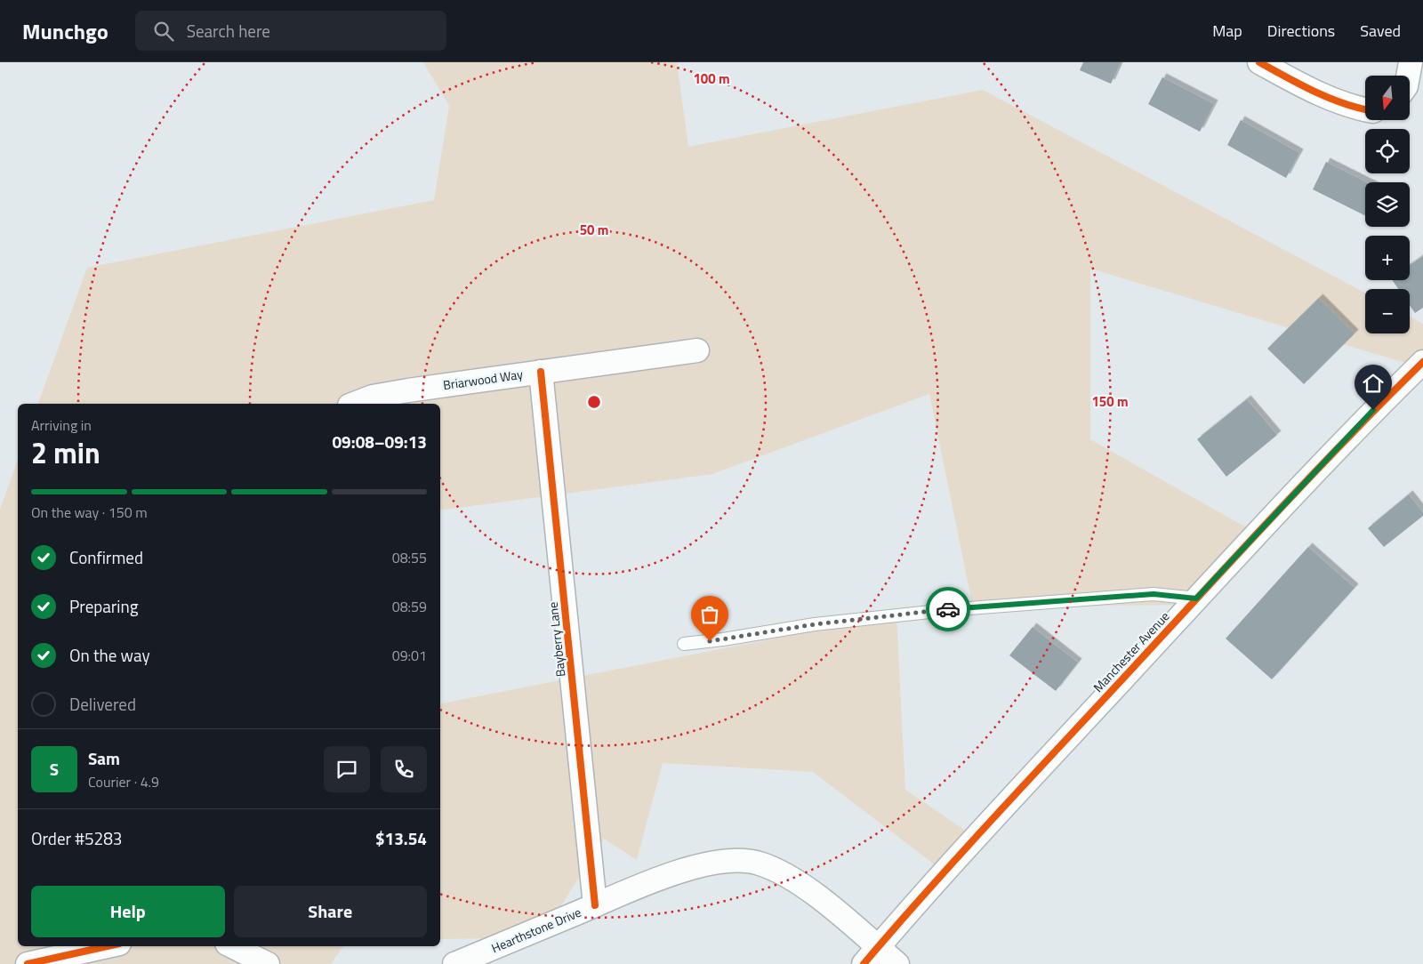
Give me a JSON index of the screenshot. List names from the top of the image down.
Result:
{
  "streets": {
    "street": [
      "Briarwood Way",
      "Bayberry Lane",
      "Manchester Avenue",
      "Hearthstone Drive"
    ]
  },
  "crossings": [
    ["Briarwood Way", "Bayberry Lane"],
    ["Bayberry Lane", "Hearthstone Drive"],
    ["Manchester Avenue", "Hearthstone Drive"]
  ],
  "north": "bottom",
  "page": {
    "header": "Munchgo",
    "search": "Search here",
    "nav": ["Map", "Directions", "Saved"],
    "map_buttons": ["+", "−"],
    "heading": ["2 min", "Arriving in", "09:08–09:13"],
    "panel": [
      "Sam",
      "Courier · 4.9",
      "Order #5283",
      "$13.54"
    ],
    "bar": "On the way · 150 m",
    "list": [
      ["Confirmed", "08:55"],
      ["Preparing", "08:59"],
      ["On the way", "09:01"],
      "Delivered"
    ],
    "round": "S",
    "buttons": ["Help", "Share"]
  },
  "rings": ["100 m", "50 m", "150 m"]
}
